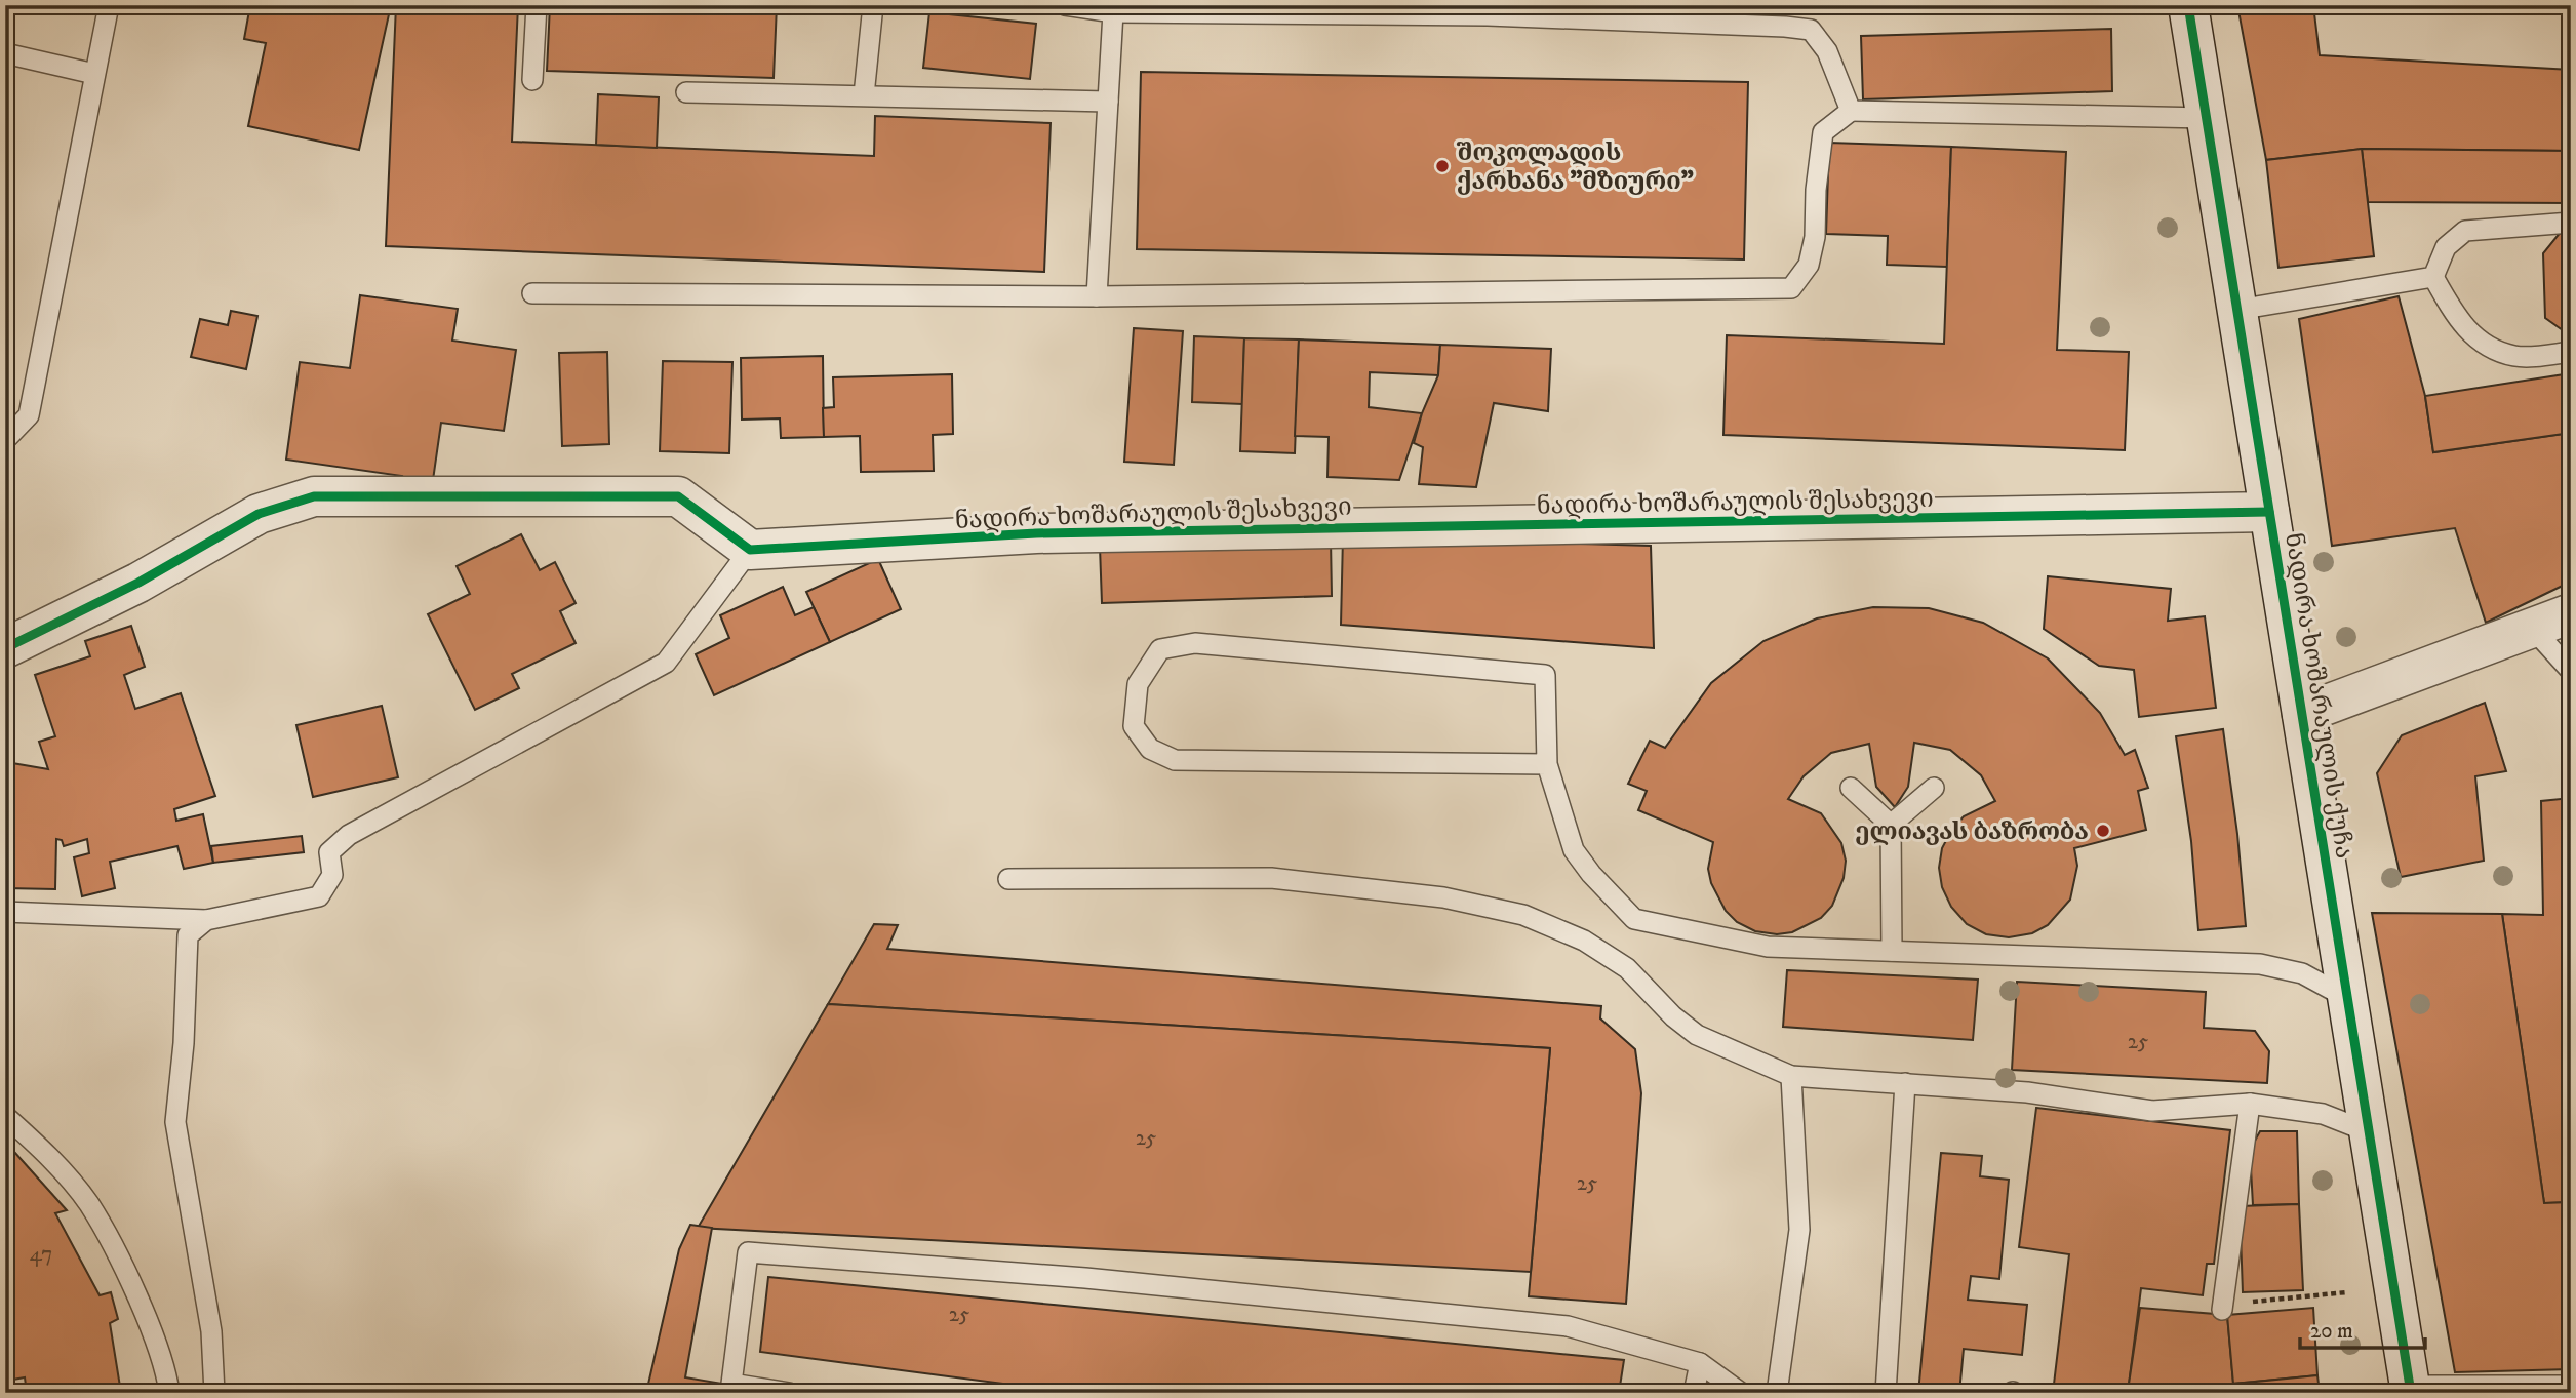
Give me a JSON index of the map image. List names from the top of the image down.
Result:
{
  "streets": {
    "street": ["ნადირა ხოშარაულის შესახვევი", "ნადირა ხოშარაულის ქუჩა"]
  },
  "crossings": [
    ["ნადირა ხოშარაულის შესახვევი", "ნადირა ხოშარაულის ქუჩა"]
  ],
  "places": ["შოკოლადის ქარხანა \"მზიური\"", "ელიავას ბაზრობა"],
  "house_numbers": [
    "25",
    "25",
    "25",
    "47",
    "25"
  ],
  "scale_bar": "20 m"
}
